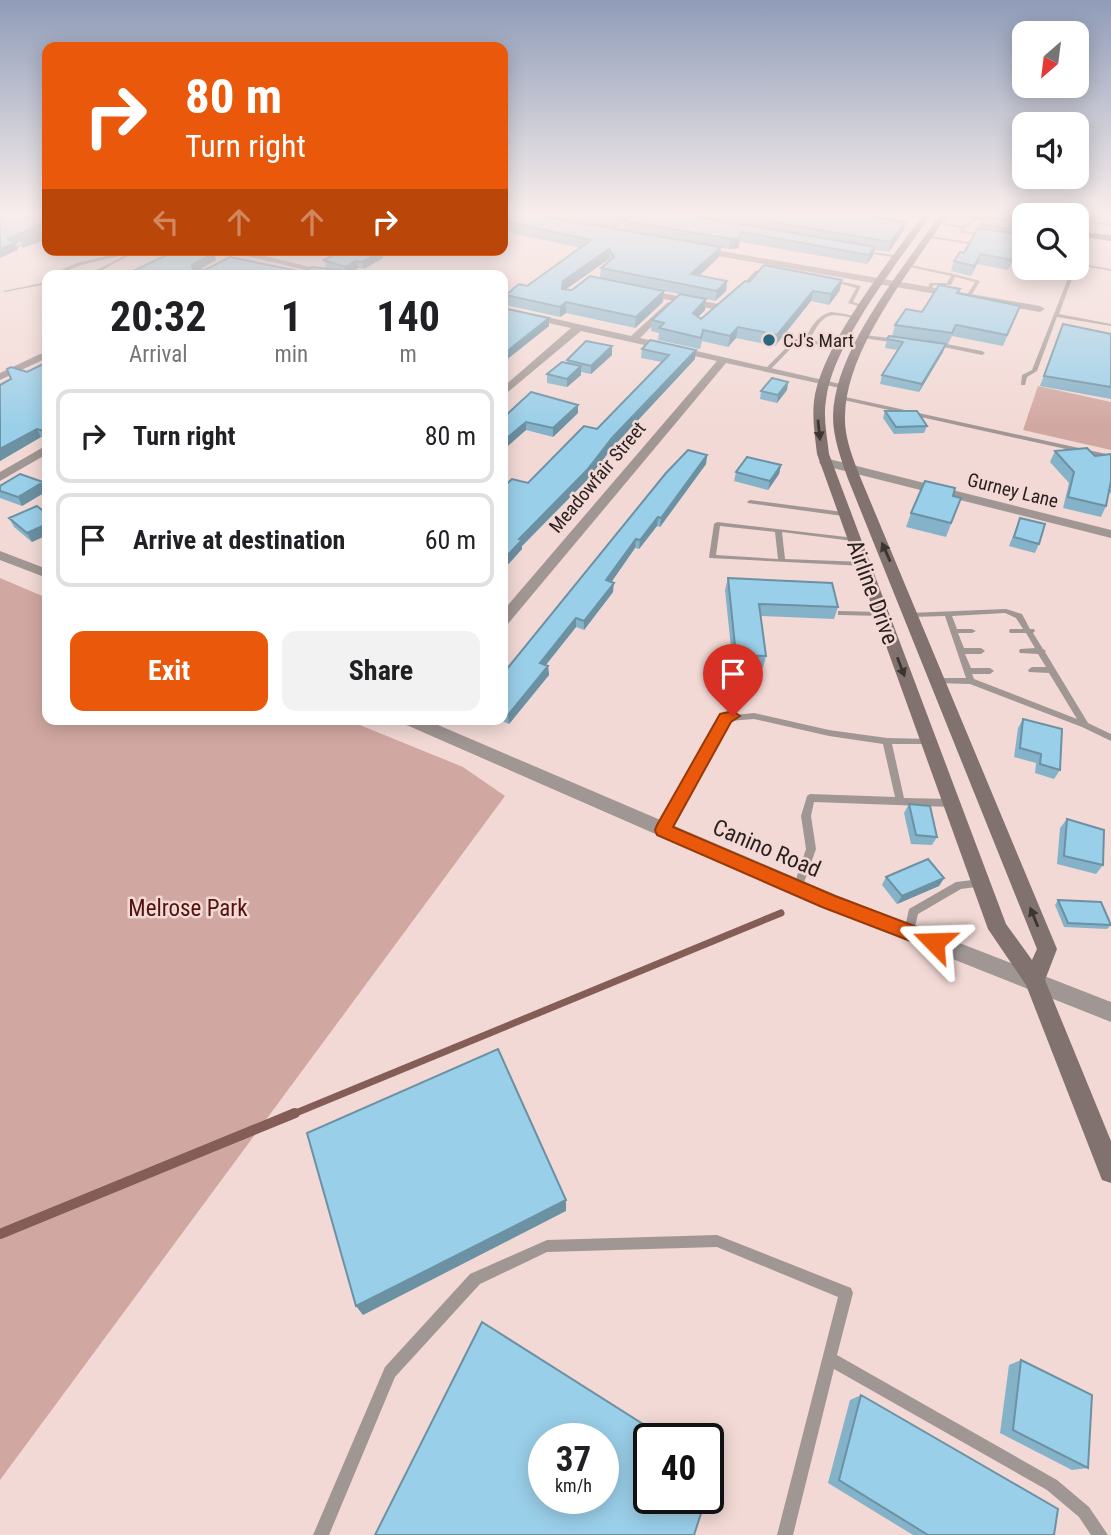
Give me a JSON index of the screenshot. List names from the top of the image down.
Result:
{
  "streets": {
    "main road": ["Airline Drive"],
    "street": ["Meadowfair Street", "Gurney Lane", "Canino Road"]
  },
  "crossings": [
    ["Gurney Lane", "Airline Drive"],
    ["Airline Drive", "Canino Road"]
  ],
  "parks": ["Melrose Park"],
  "places": ["CJ's Mart"],
  "north": "bottom left",
  "page": {
    "turn": ["80 m", "Turn right"],
    "eta": [
      "20:32",
      "Arrival",
      "1",
      "min",
      "140",
      "m"
    ],
    "list": [
      {
        "name": "Turn right",
        "value": "80 m"
      },
      {
        "name": "Arrive at destination",
        "value": "60 m"
      }
    ],
    "buttons": ["Exit", "Share"],
    "speed": "37 km/h",
    "limit": "40"
  }
}
